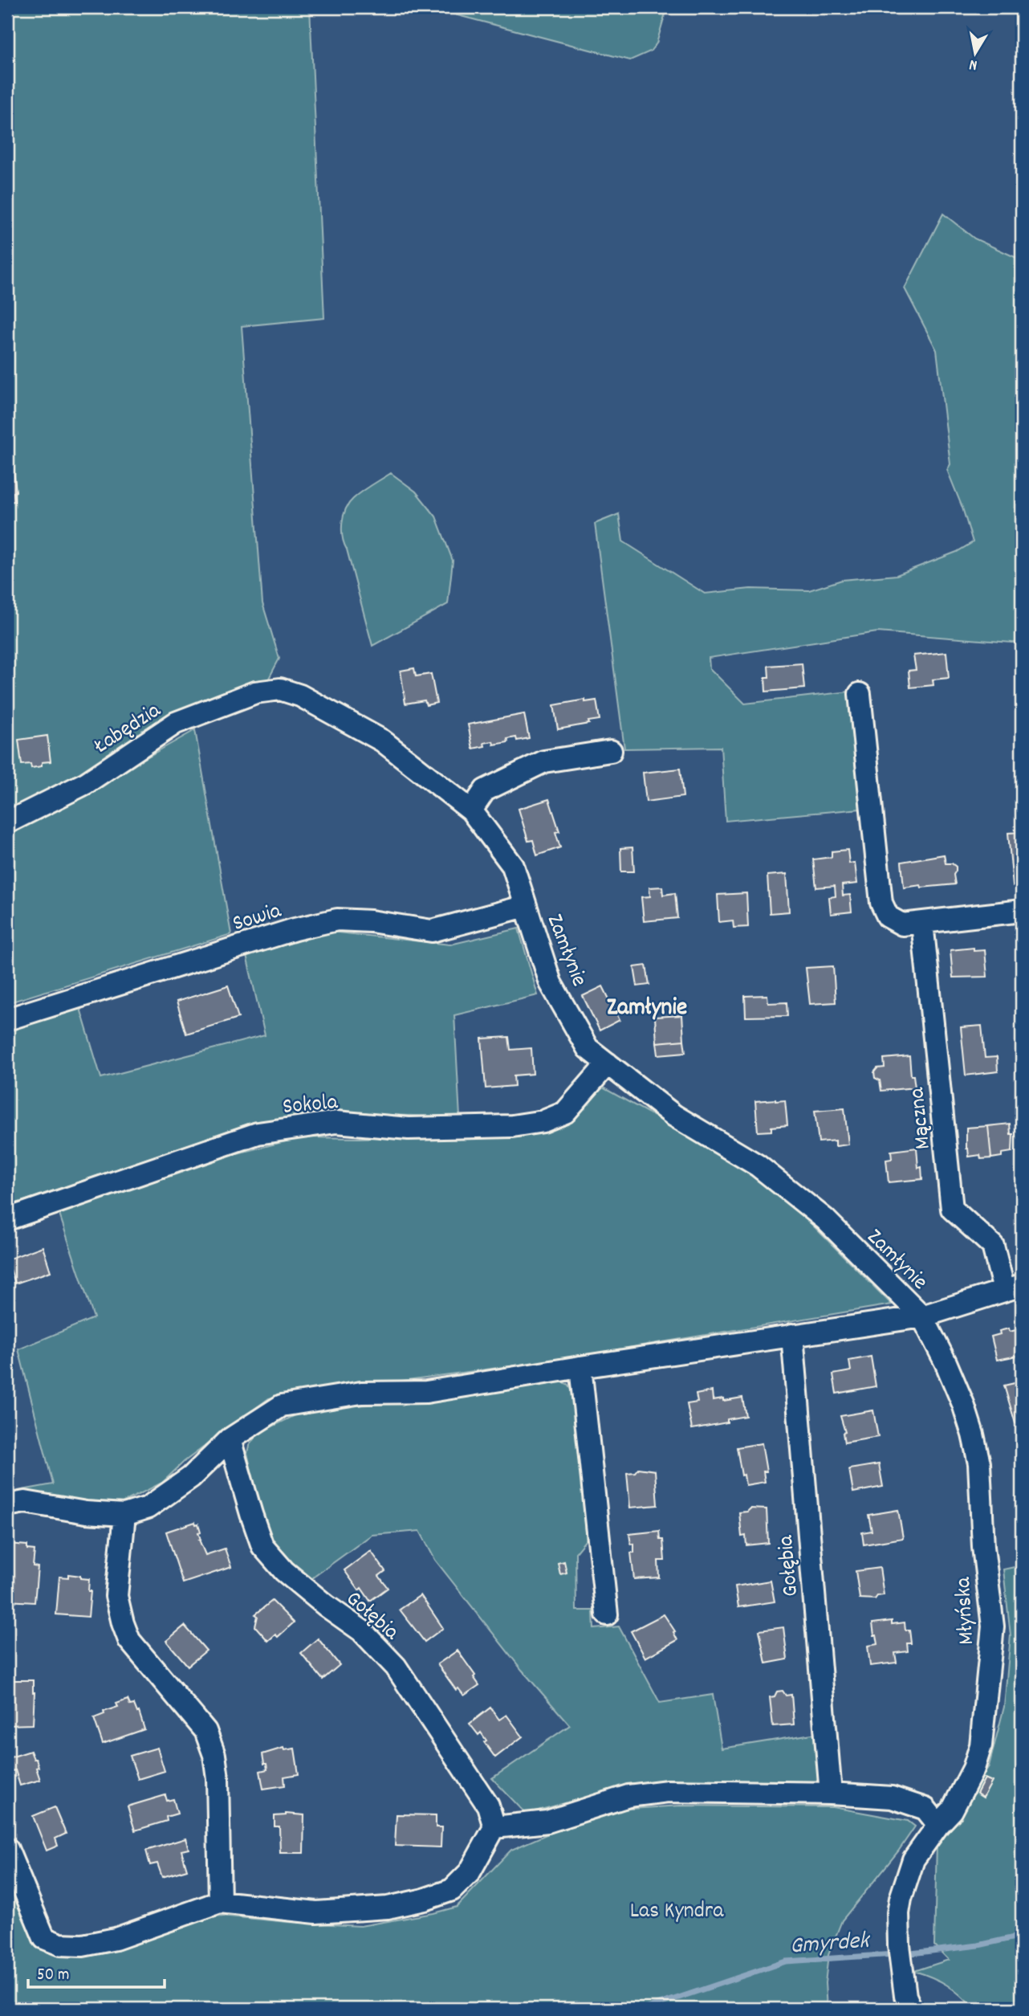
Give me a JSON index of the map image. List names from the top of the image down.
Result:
{
  "streets": {
    "street": [
      "Łabędzia",
      "Sowia",
      "Zamłynie",
      "Sokola",
      "Mączna",
      "Gołębia",
      "Młyńska"
    ]
  },
  "crossings": [
    ["Łabędzia", "Zamłynie"],
    ["Sowia", "Zamłynie"],
    ["Zamłynie", "Sokola"],
    ["Zamłynie", "Młyńska"]
  ],
  "districts": ["Zamłynie"],
  "water": ["Gmyrdek"],
  "parks": ["Las Kyndra"],
  "scale_bar": "50 m",
  "north": "bottom"
}
